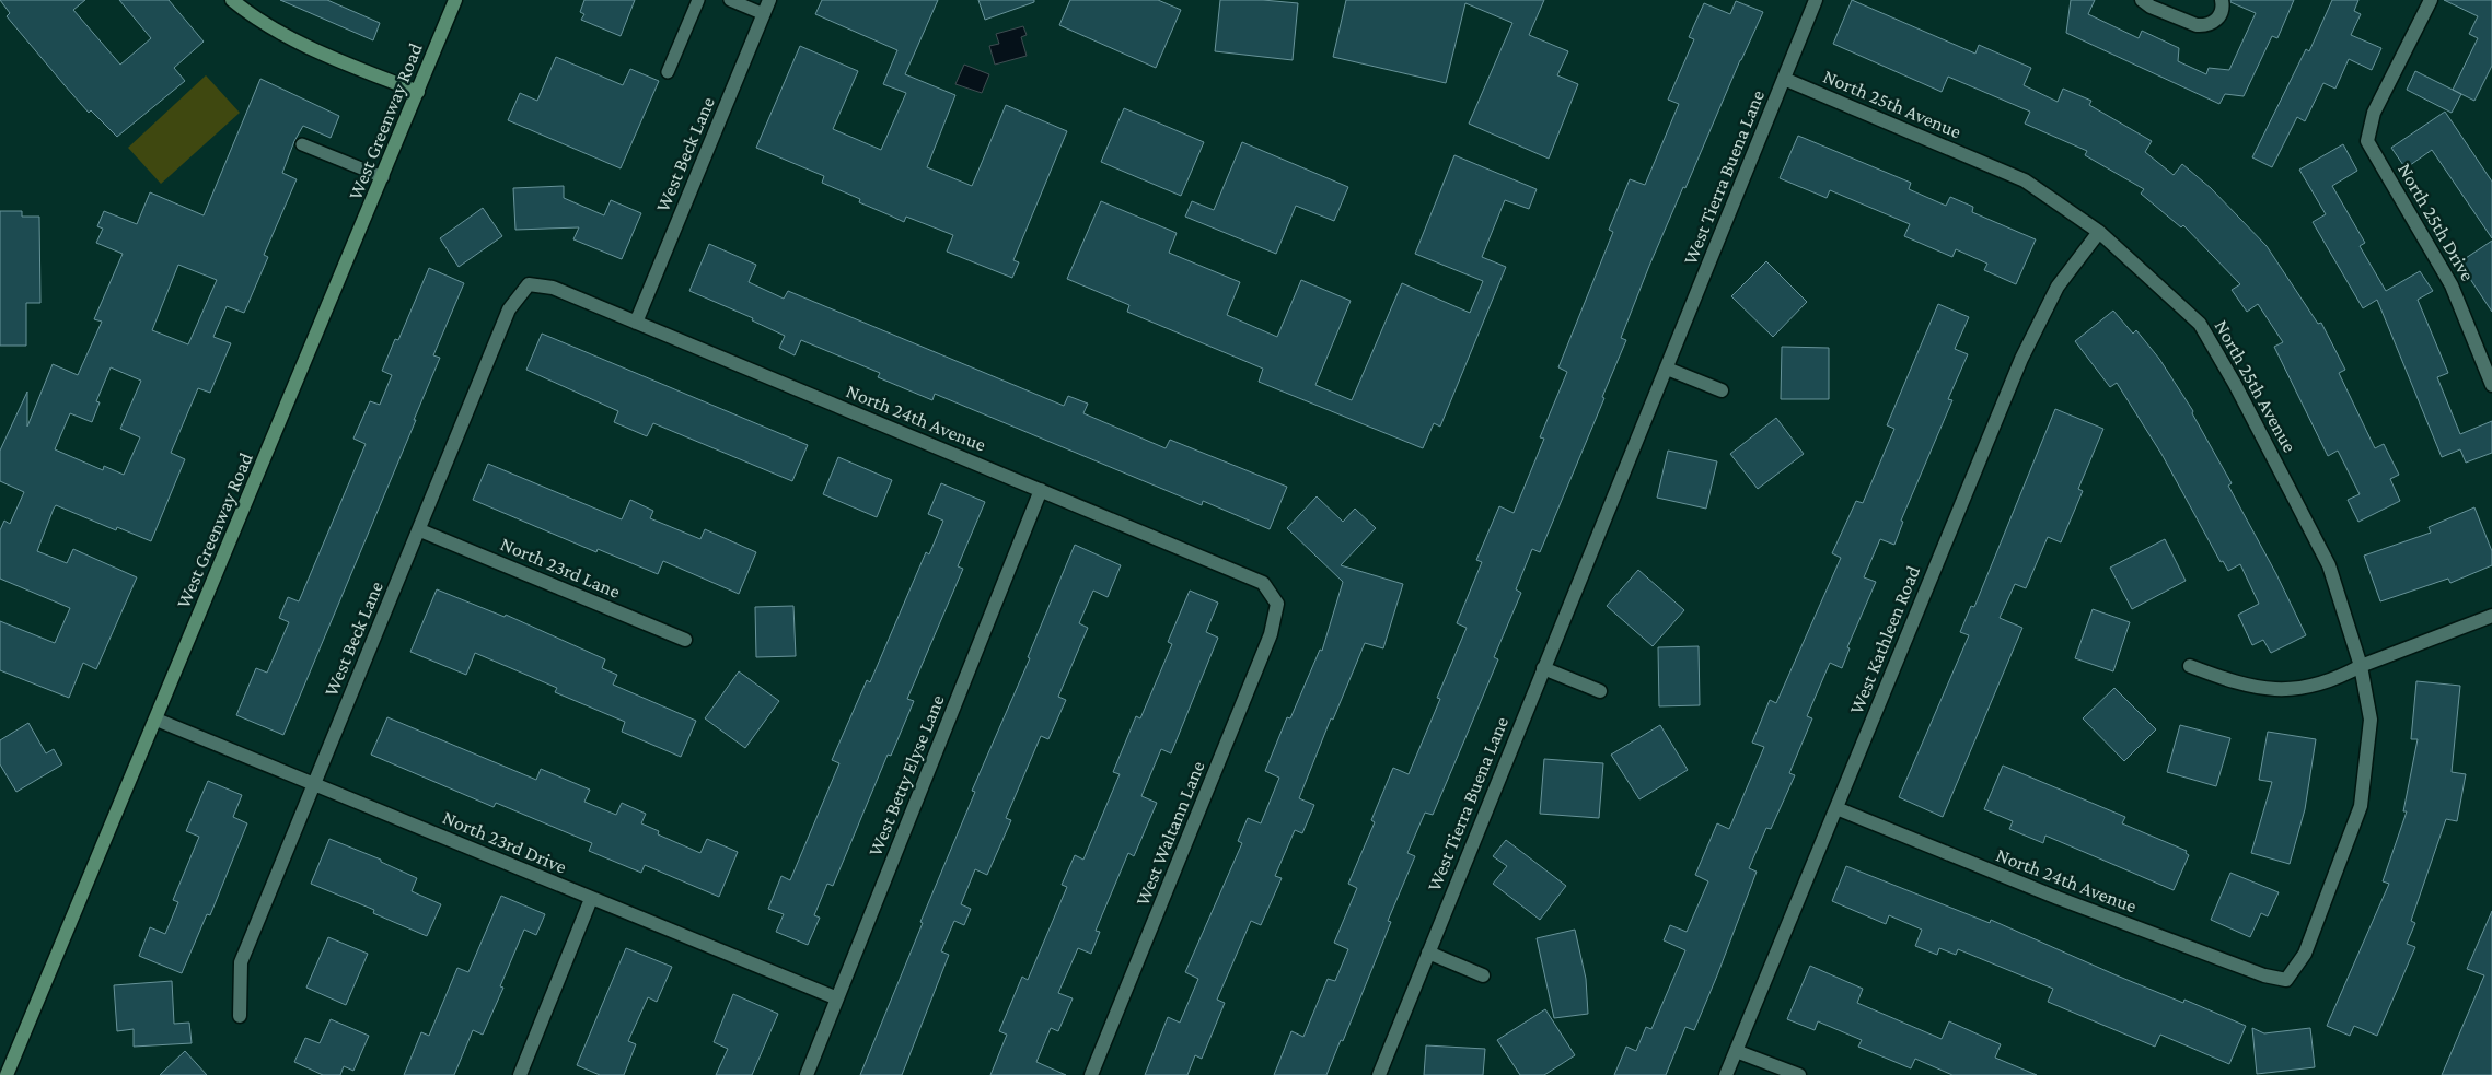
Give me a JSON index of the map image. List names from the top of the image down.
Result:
{
  "streets": {
    "main road": ["West Greenway Road"],
    "street": [
      "North 25th Avenue",
      "West Beck Lane",
      "West Tierra Buena Lane",
      "North 25th Drive",
      "North 24th Avenue",
      "North 23rd Lane",
      "West Kathleen Road",
      "West Betty Elyse Lane",
      "West Waltann Lane",
      "North 23rd Drive"
    ]
  },
  "crossings": [
    ["North 25th Avenue", "West Tierra Buena Lane"],
    ["North 25th Avenue", "North 24th Avenue"],
    ["North 25th Avenue", "West Kathleen Road"],
    ["West Greenway Road", "North 23rd Drive"],
    ["West Beck Lane", "North 24th Avenue"],
    ["West Beck Lane", "North 23rd Lane"],
    ["West Beck Lane", "North 23rd Drive"],
    ["North 24th Avenue", "West Kathleen Road"],
    ["North 24th Avenue", "West Betty Elyse Lane"],
    ["North 24th Avenue", "West Waltann Lane"],
    ["West Betty Elyse Lane", "North 23rd Drive"]
  ]
}
